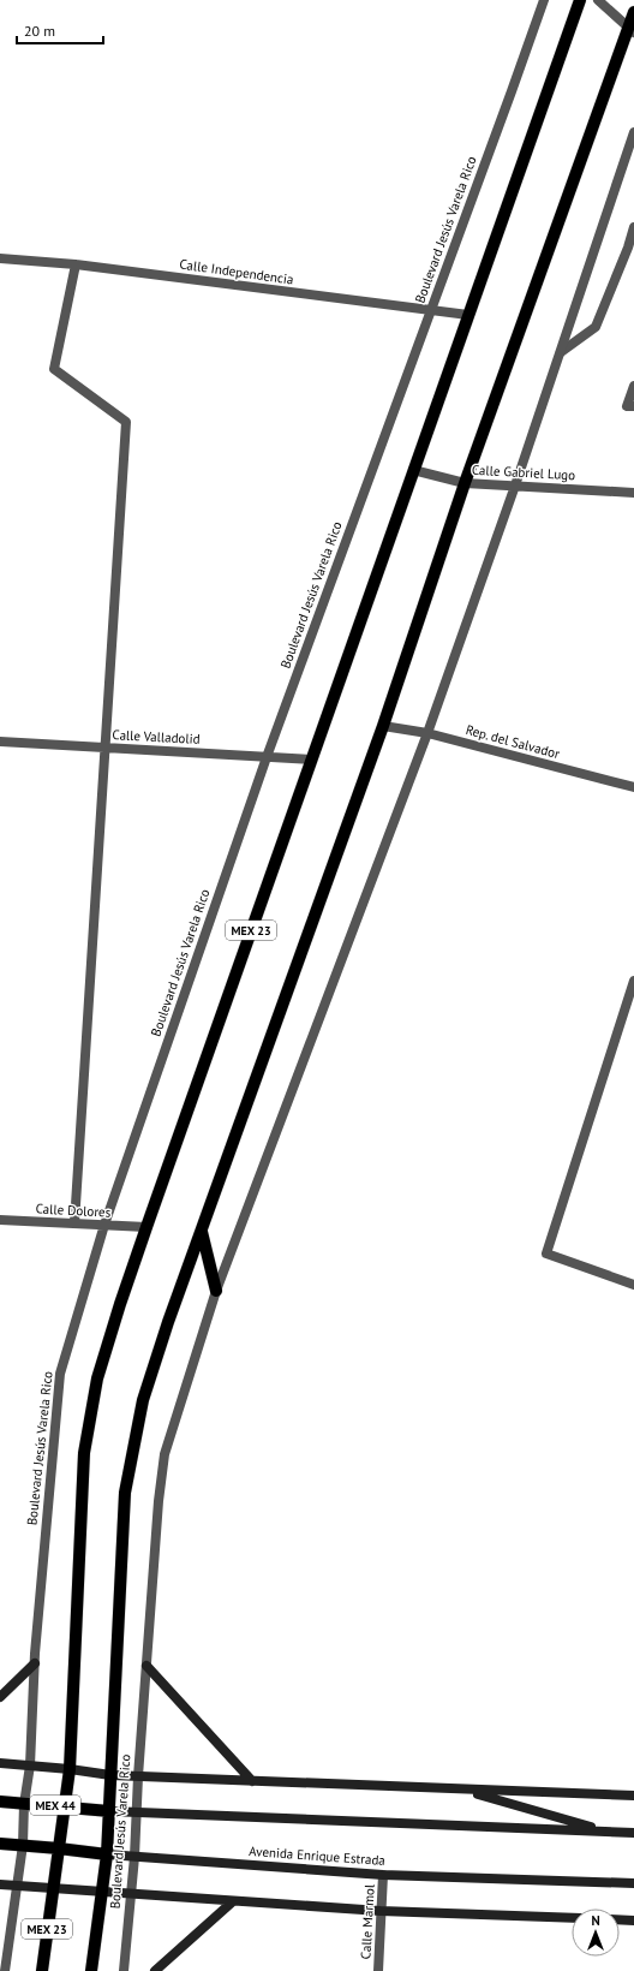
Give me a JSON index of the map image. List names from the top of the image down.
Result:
{
  "streets": {
    "main road": [
      "Boulevard Jesús Varela Rico",
      "MEX 23",
      "MEX 44",
      "Avenida Enrique Estrada"
    ],
    "street": [
      "Calle Independencia",
      "Calle Gabriel Lugo",
      "Calle Valladolid",
      "Rep. del Salvador",
      "Calle Dolores",
      "Calle Marmol"
    ]
  },
  "crossings": [
    ["Boulevard Jesús Varela Rico", "Calle Independencia"],
    ["Boulevard Jesús Varela Rico", "Calle Gabriel Lugo"],
    ["Boulevard Jesús Varela Rico", "Calle Valladolid"],
    ["Boulevard Jesús Varela Rico", "Rep. del Salvador"],
    ["Boulevard Jesús Varela Rico", "Calle Dolores"],
    ["Boulevard Jesús Varela Rico", "MEX 44"],
    ["Boulevard Jesús Varela Rico", "Avenida Enrique Estrada"],
    ["Calle Independencia", "MEX 23"],
    ["Calle Gabriel Lugo", "MEX 23"],
    ["Calle Valladolid", "MEX 23"],
    ["MEX 23", "Calle Dolores"],
    ["MEX 23", "MEX 44"],
    ["MEX 23", "Avenida Enrique Estrada"],
    ["Avenida Enrique Estrada", "Calle Marmol"]
  ],
  "scale_bar": "20 m",
  "north": "top"
}
